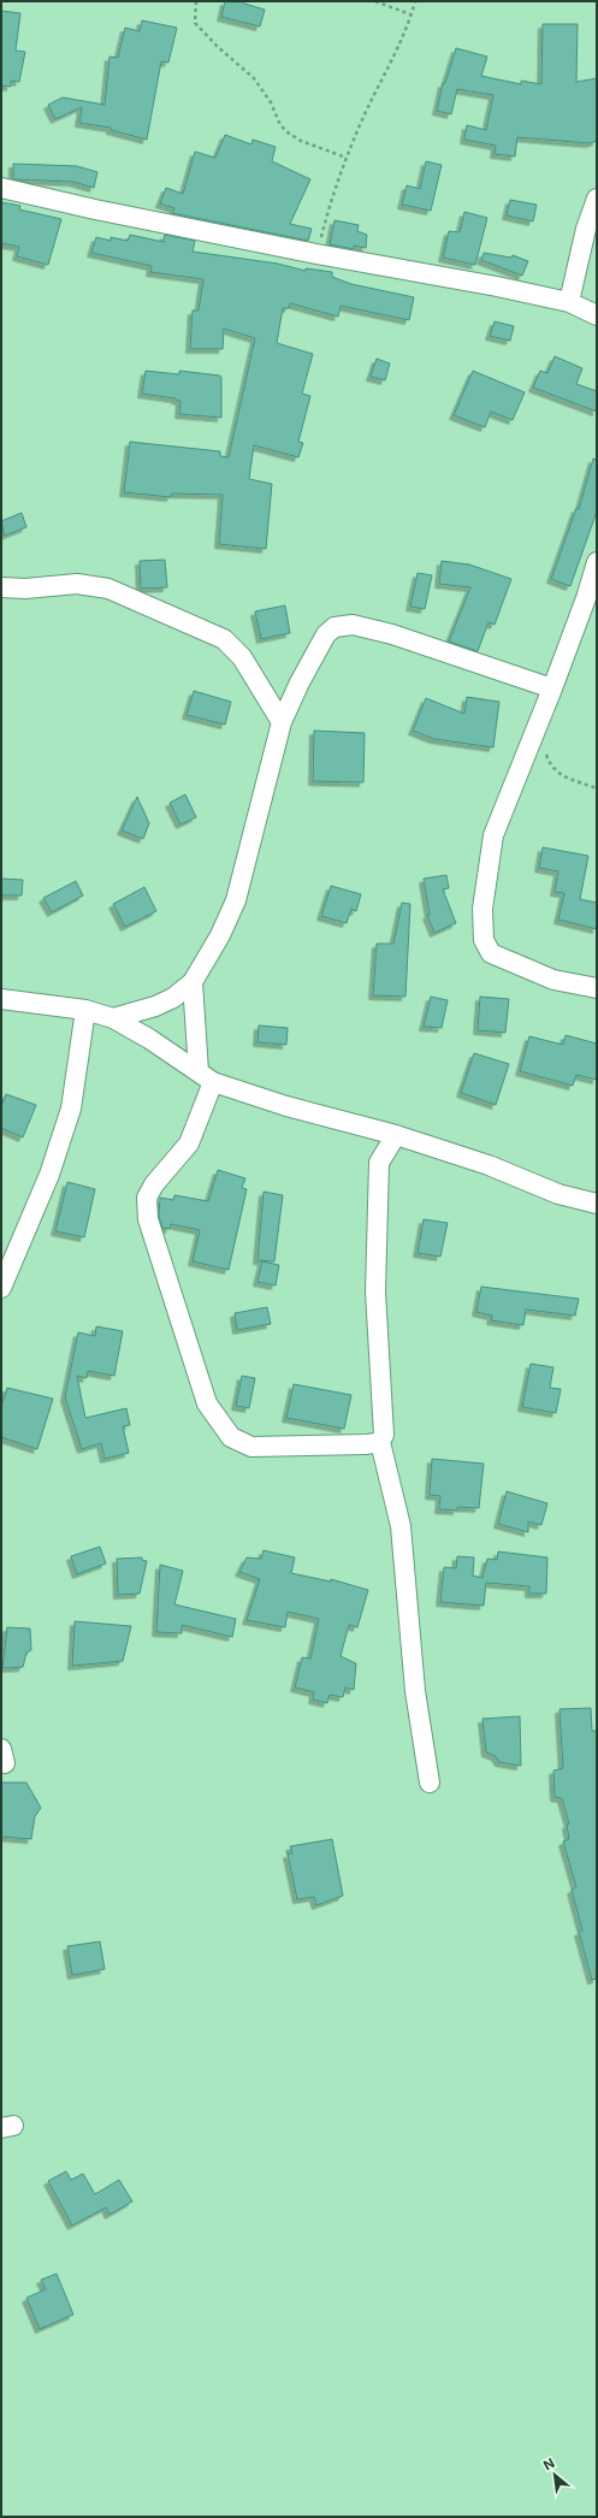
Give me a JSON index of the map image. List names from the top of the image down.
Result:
{
  "north": "top left"
}
